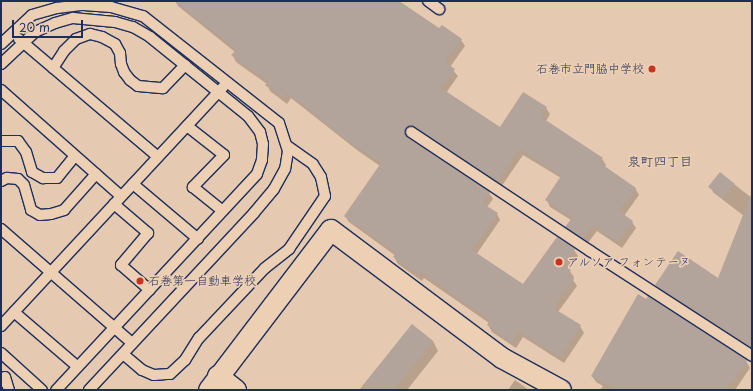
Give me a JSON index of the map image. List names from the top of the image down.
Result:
{
  "districts": ["泉町四丁目"],
  "places": ["石巻市立門脇中学校", "アルソア フォンテーヌ", "石巻第一自動車学校"],
  "scale_bar": "20 m"
}
